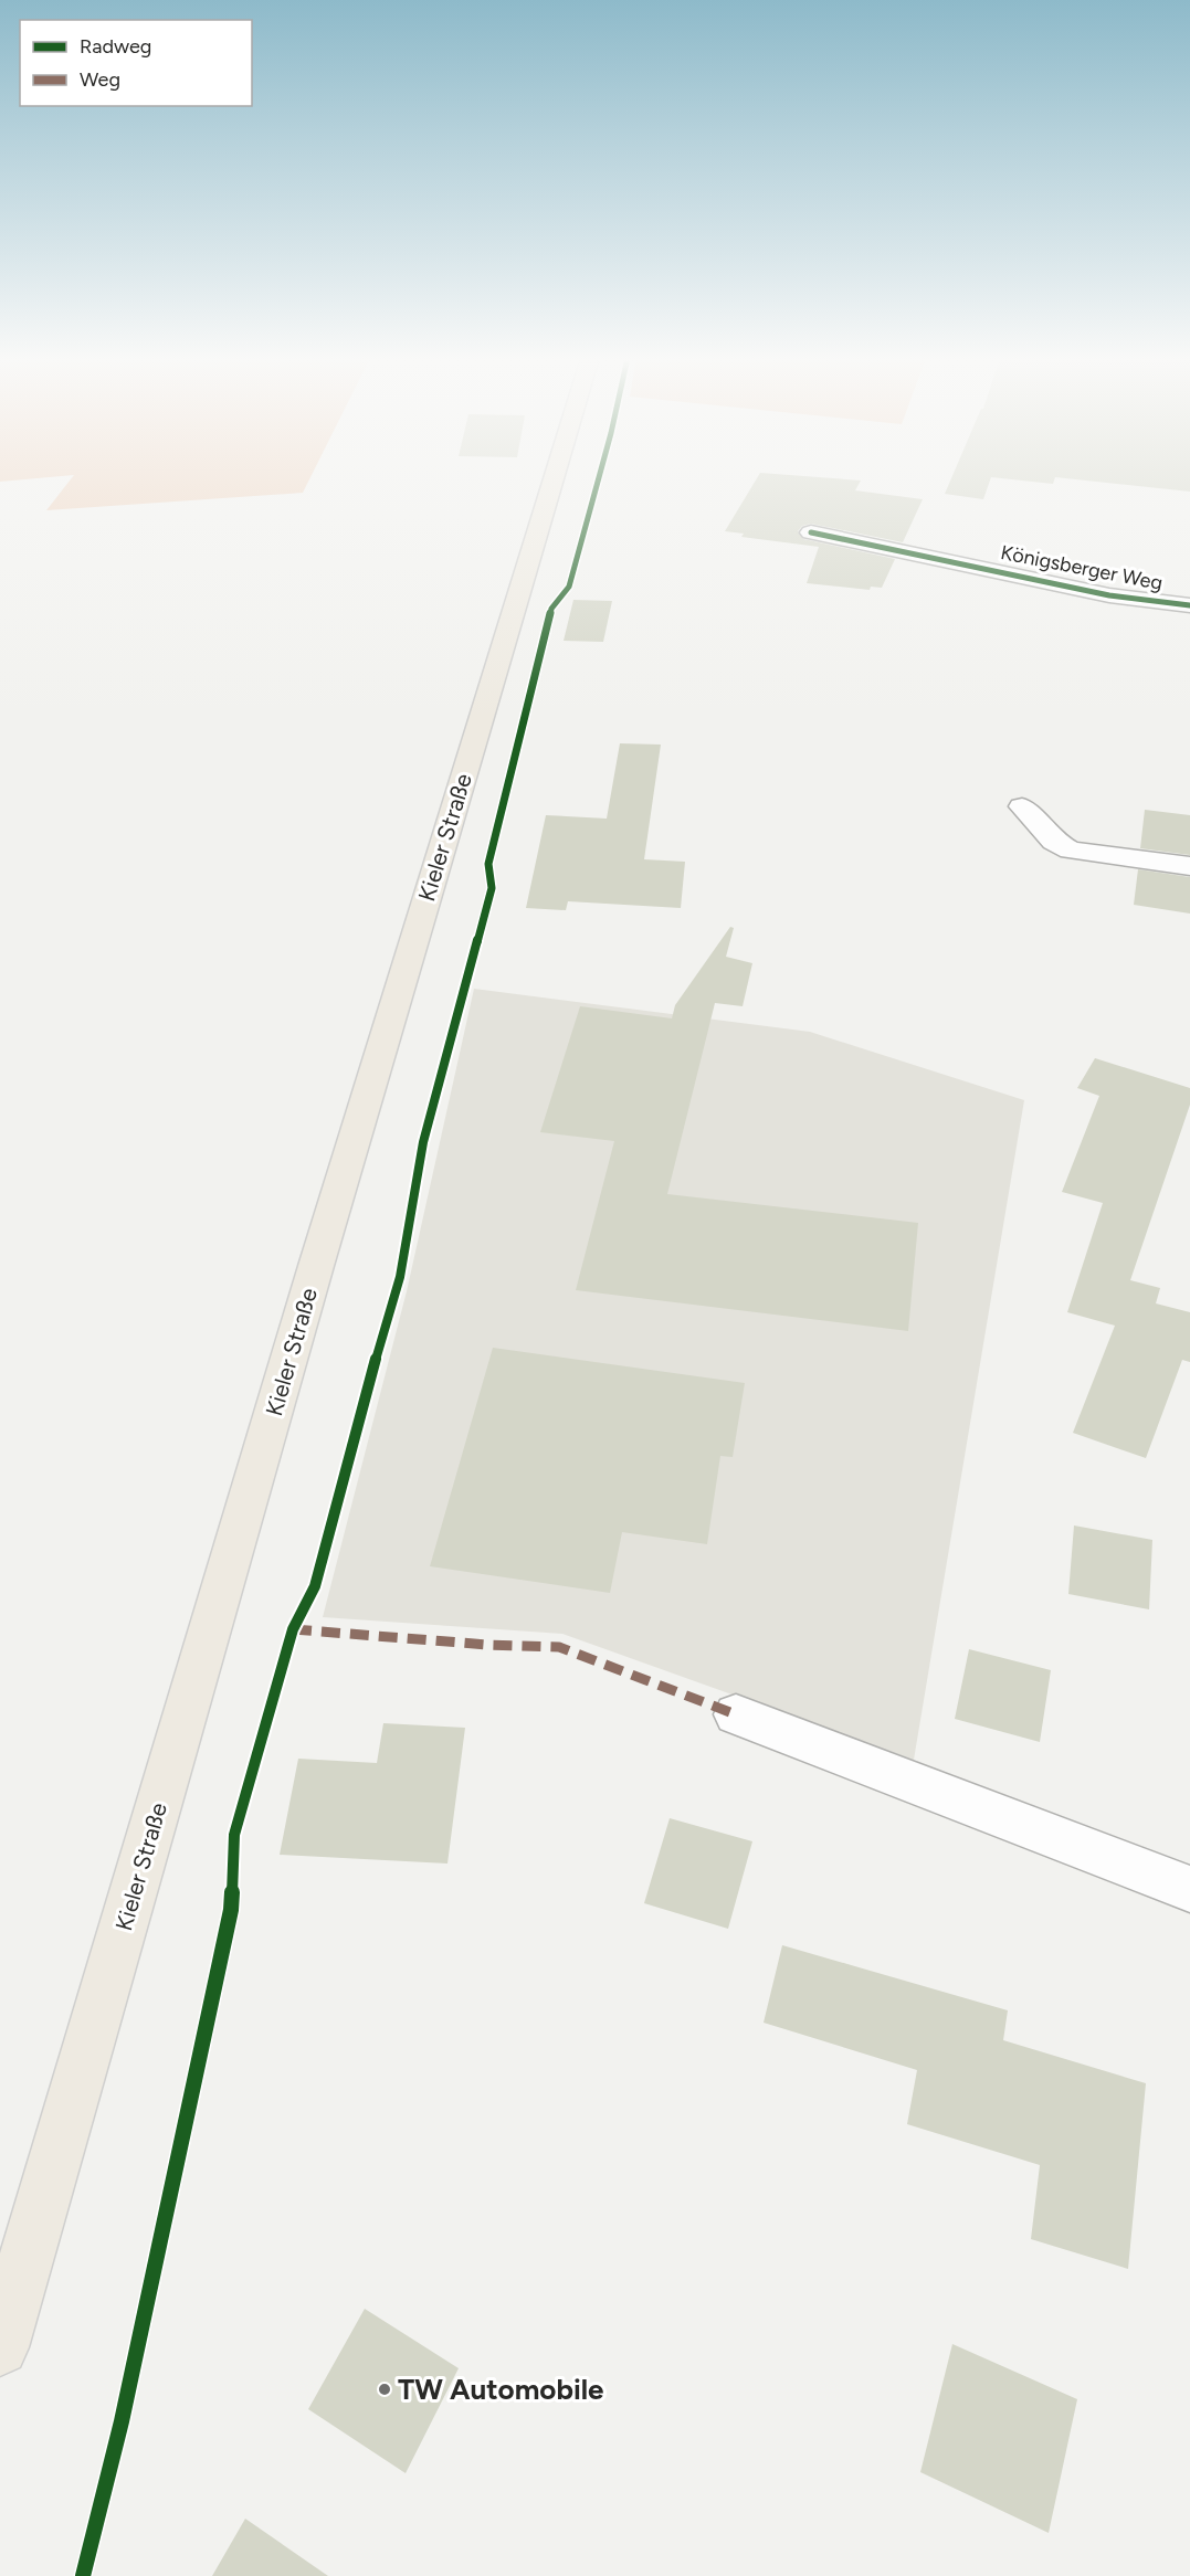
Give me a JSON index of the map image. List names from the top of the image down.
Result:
{
  "streets": {
    "main road": ["Kieler Straße"],
    "street": ["Königsberger Weg"]
  },
  "places": ["TW Automobile"],
  "legend": ["Radweg", "Weg"]
}
